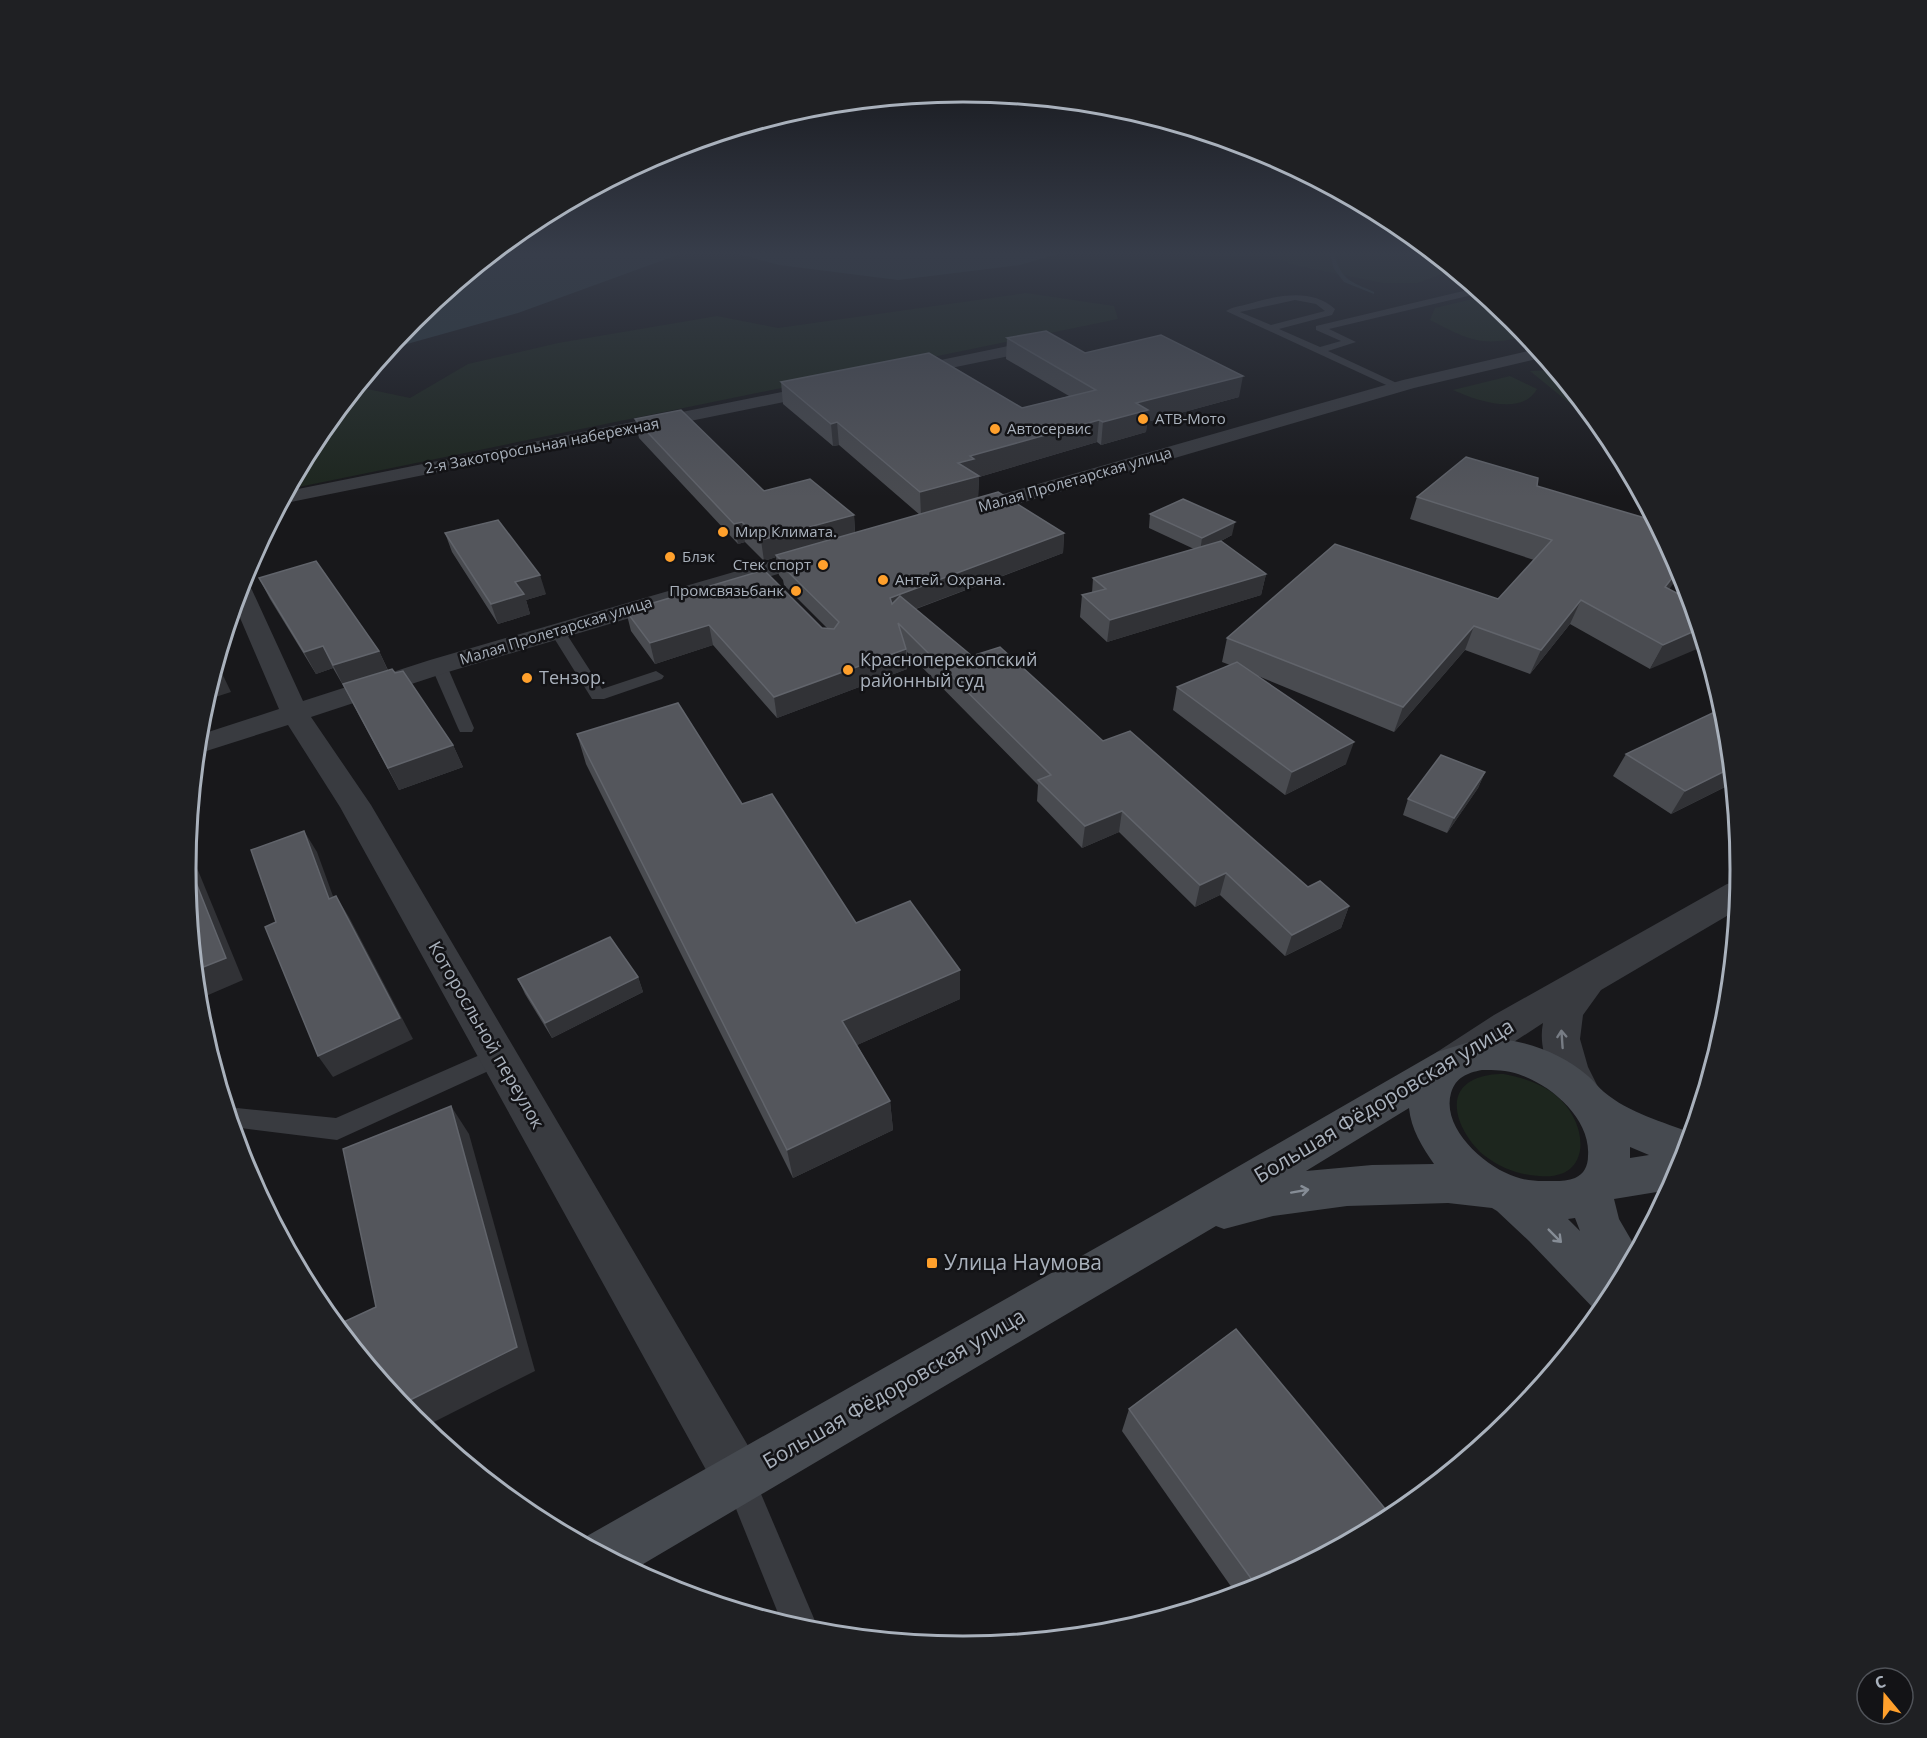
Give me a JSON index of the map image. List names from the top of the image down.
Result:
{
  "streets": {
    "main road": ["Большая Фёдоровская улица"],
    "street": ["2-я Закоторосльная набережная", "Малая Пролетарская улица", "Которосльной переулок"]
  },
  "crossings": [
    ["Малая Пролетарская улица", "Которосльной переулок"],
    ["Которосльной переулок", "Большая Фёдоровская улица"]
  ],
  "places": {
    "other": [
      "АТВ-Мото",
      "Автосервис",
      "Мир Климата.",
      "Блэк",
      "Стек спорт",
      "Антей. Охрана.",
      "Промсвязьбанк",
      "Красноперекопский районный суд",
      "Тензор."
    ],
    "transit": ["Улица Наумова"]
  },
  "north": "top"
}
